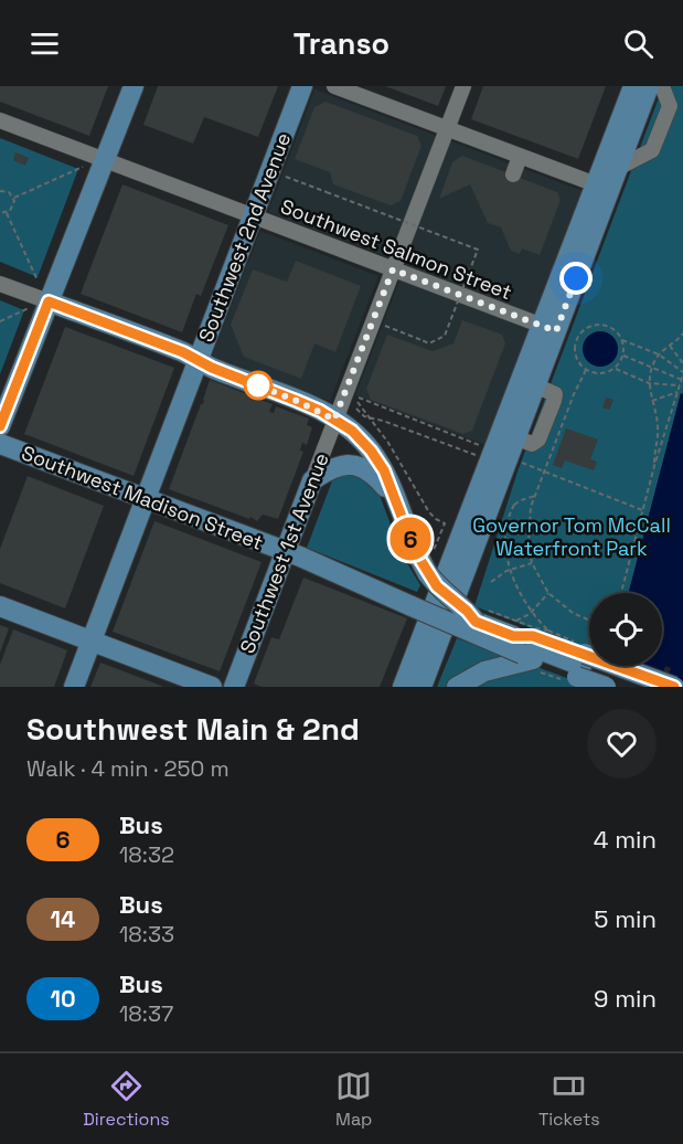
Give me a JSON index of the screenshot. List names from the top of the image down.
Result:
{
  "streets": {
    "main road": ["Southwest 2nd Avenue", "Southwest Madison Street", "Southwest 1st Avenue"],
    "street": ["Southwest Salmon Street"]
  },
  "crossings": [
    ["Southwest 2nd Avenue", "Southwest Salmon Street"],
    ["Southwest 2nd Avenue", "Southwest Madison Street"],
    ["Southwest Salmon Street", "Southwest 1st Avenue"],
    ["Southwest Madison Street", "Southwest 1st Avenue"]
  ],
  "parks": ["Governor Tom McCall Waterfront Park"],
  "lines": ["bus line 6"],
  "page": {
    "header": "Transo",
    "on_map": "6",
    "heading": ["Southwest Main & 2nd", "Walk · 4 min · 250 m"],
    "list": [
      {
        "mark": "6",
        "name": "Bus",
        "note": "18:32",
        "value": "4 min"
      },
      {
        "mark": "14",
        "name": "Bus",
        "note": "18:33",
        "value": "5 min"
      },
      {
        "mark": "10",
        "name": "Bus",
        "note": "18:37",
        "value": "9 min"
      }
    ],
    "tabs": ["Directions", "Map", "Tickets"]
  }
}
